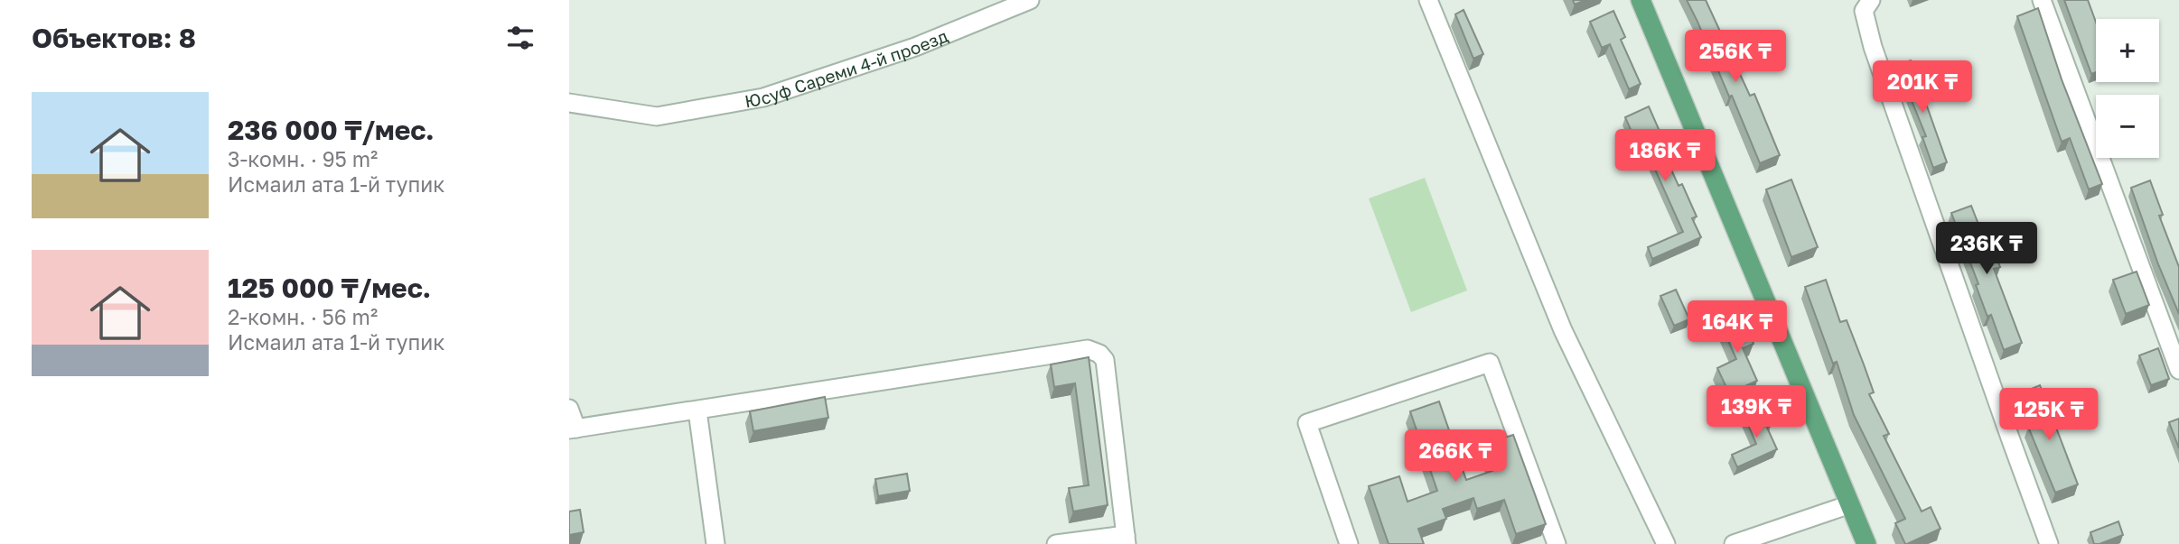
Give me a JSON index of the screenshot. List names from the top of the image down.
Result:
{
  "streets": {
    "street": ["Юсуф Сареми 4-й проезд"]
  },
  "page": {
    "heading": "Объектов: 8",
    "map_buttons": ["+", "−"],
    "price": [
      "256K ₸",
      "201K ₸",
      "186K ₸",
      "236K ₸",
      "164K ₸",
      "139K ₸",
      "125K ₸",
      "266K ₸"
    ],
    "list": [
      {
        "name": "236 000 ₸/мес.",
        "note": "3-комн. · 95 m² · Исмаил ата 1-й тупик"
      },
      {
        "name": "125 000 ₸/мес.",
        "note": "2-комн. · 56 m² · Исмаил ата 1-й тупик"
      }
    ]
  }
}
